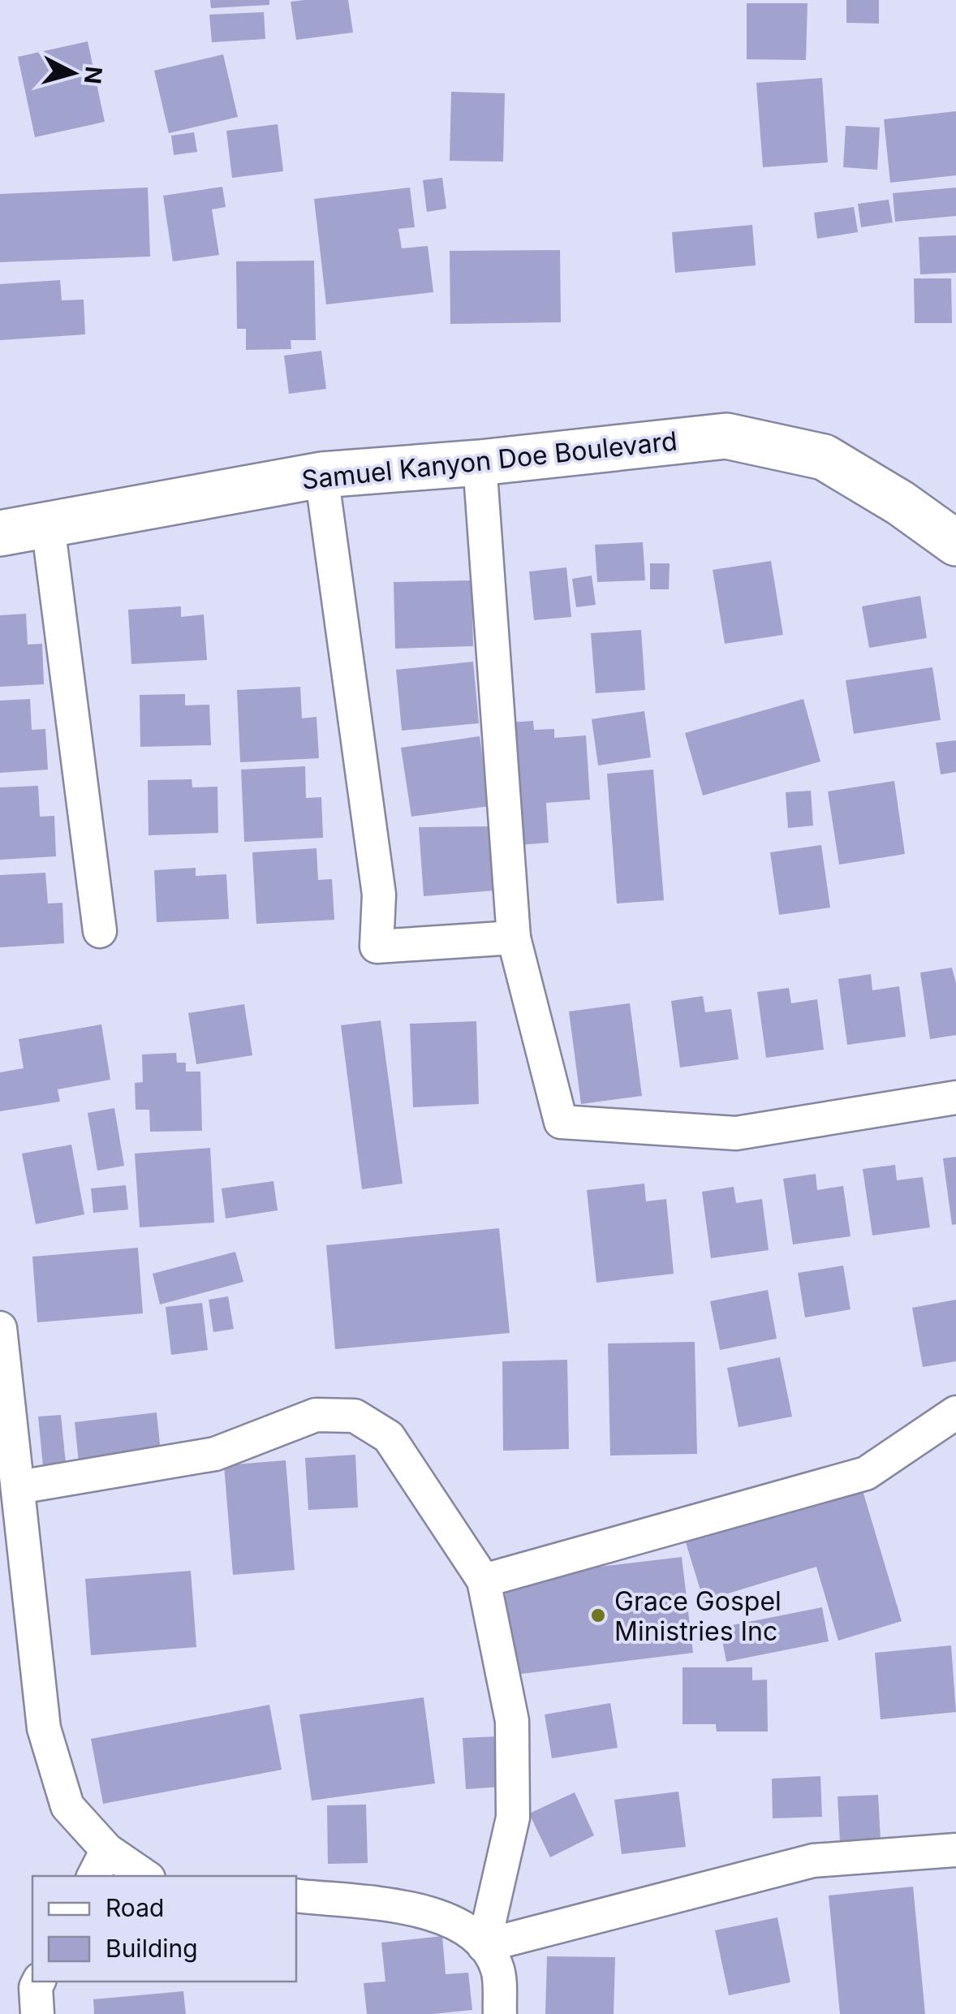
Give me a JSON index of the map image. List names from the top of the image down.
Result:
{
  "streets": {
    "street": ["Samuel Kanyon Doe Boulevard"]
  },
  "places": ["Grace Gospel Ministries Inc"],
  "legend": ["Road", "Building"],
  "north": "right"
}
